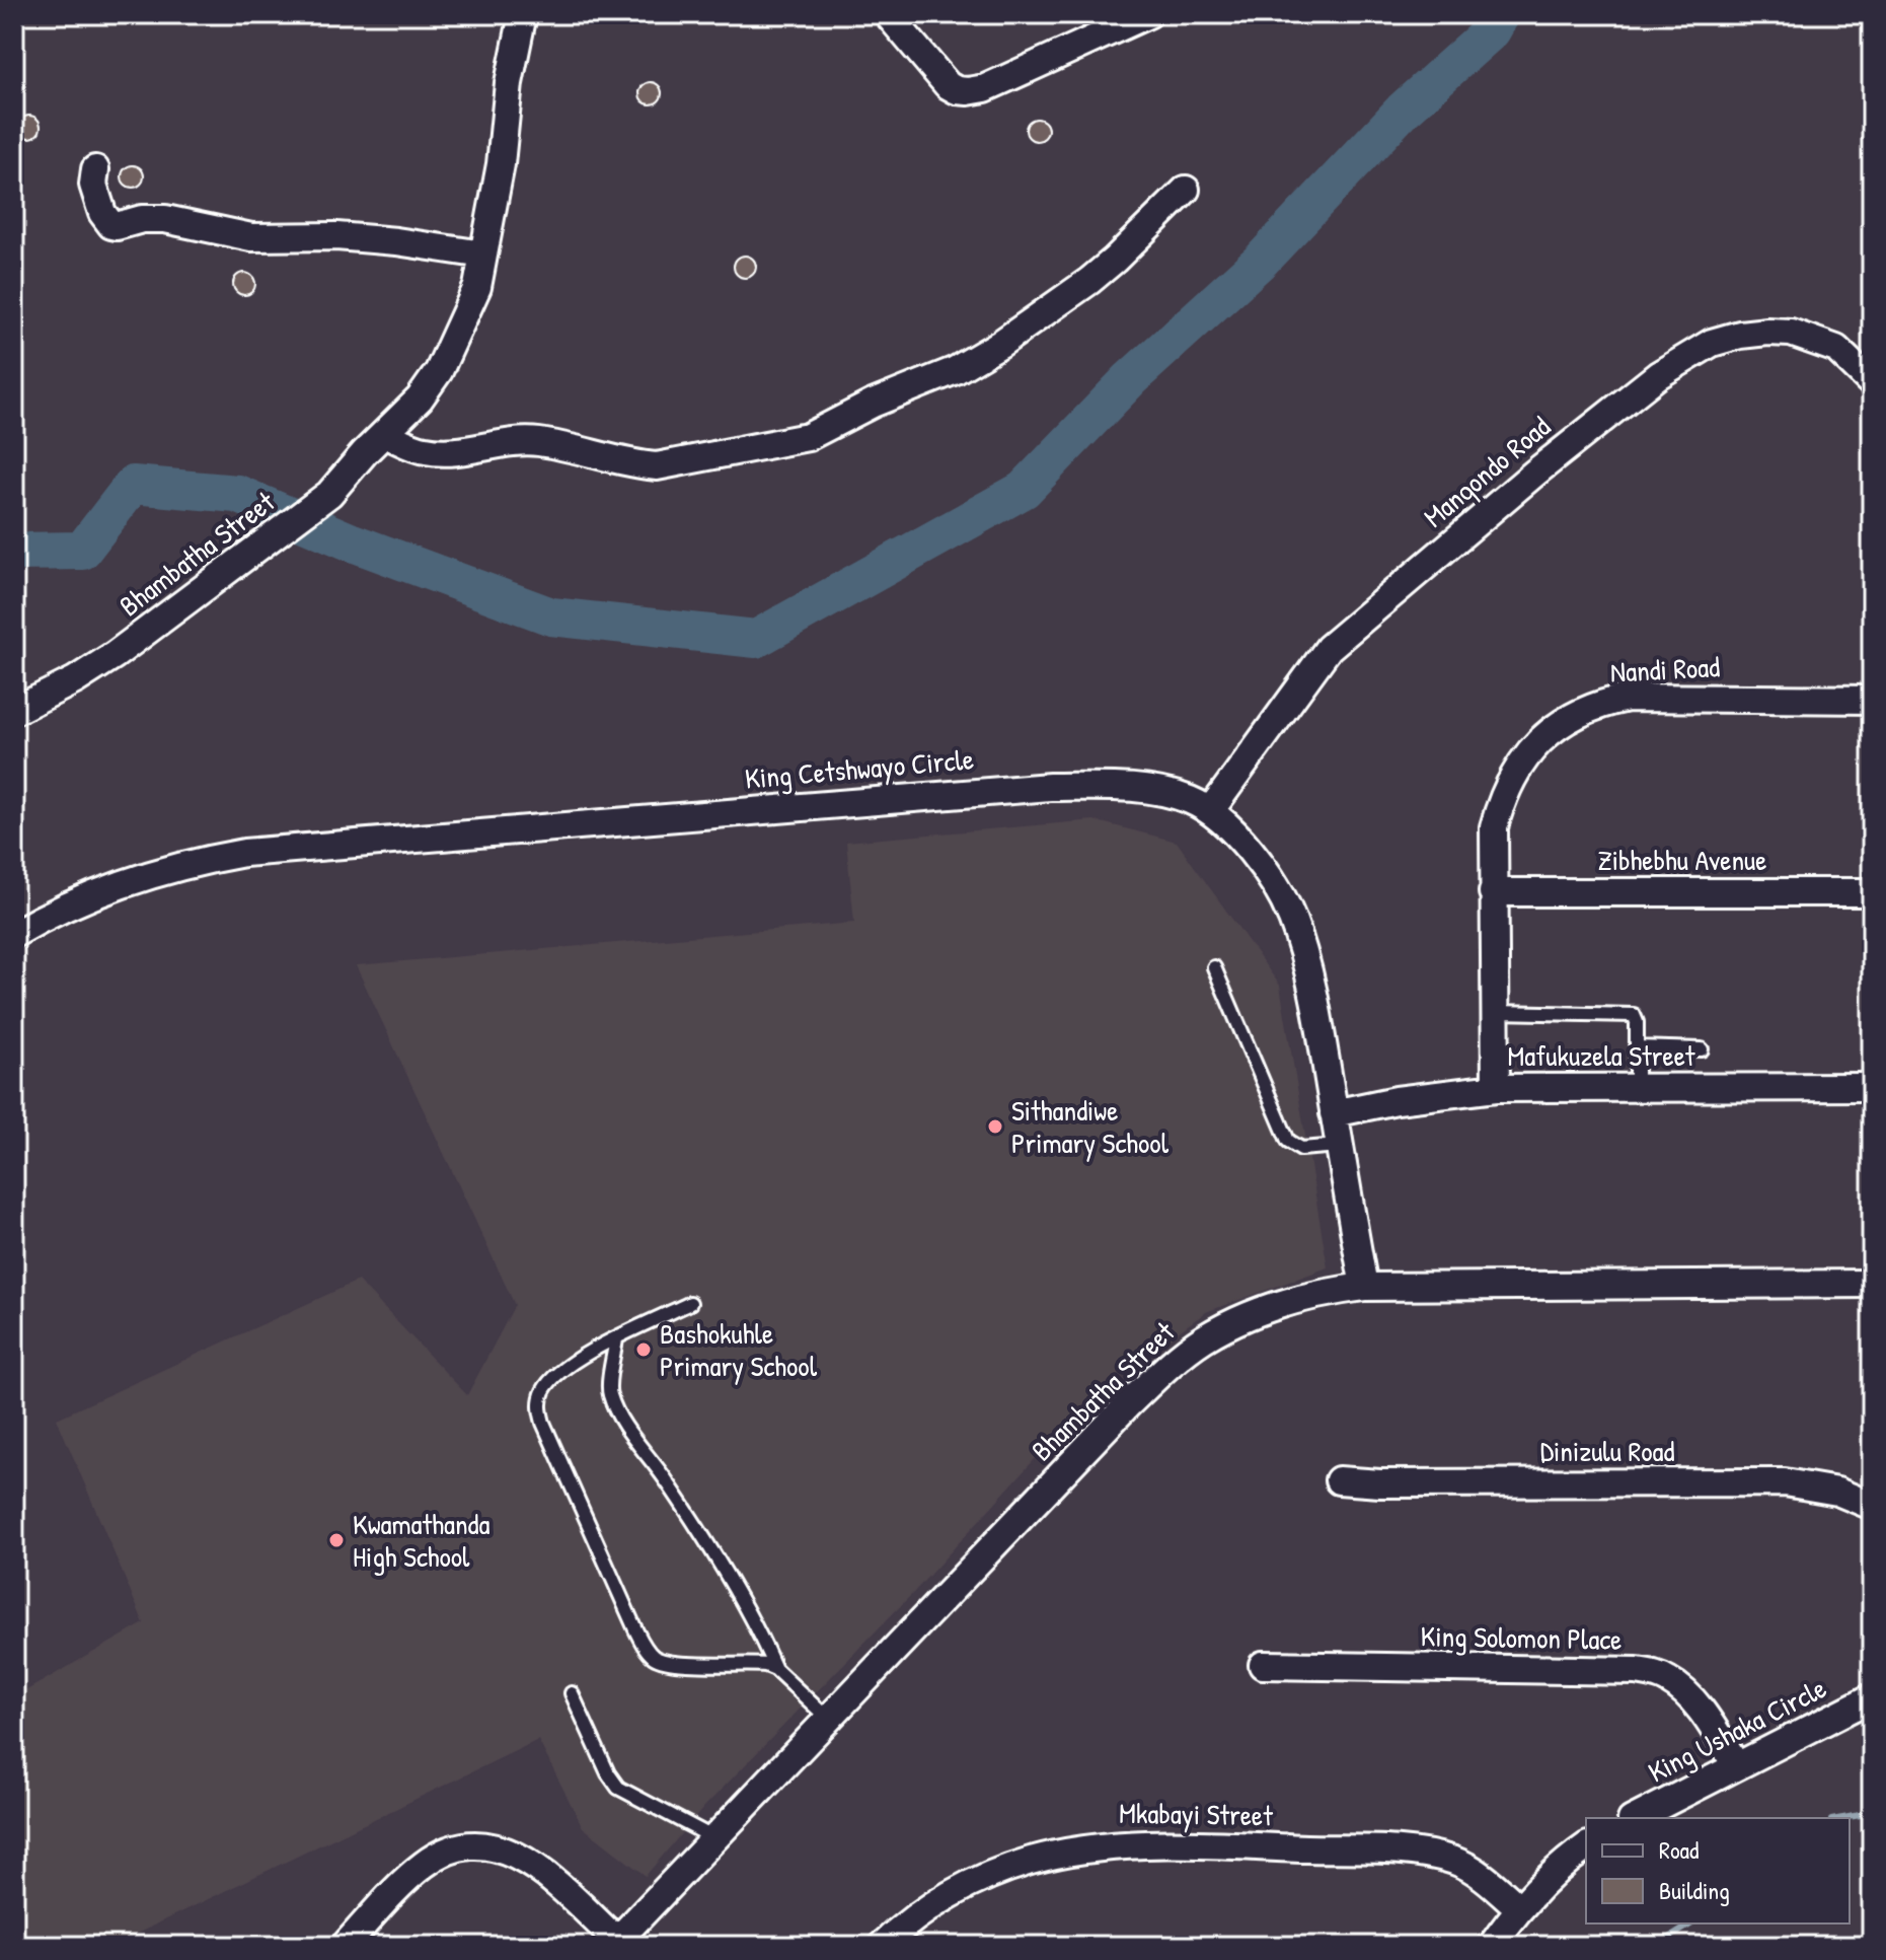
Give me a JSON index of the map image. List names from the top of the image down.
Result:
{
  "streets": {
    "street": [
      "Manqondo Road",
      "Bhambatha Street",
      "Nandi Road",
      "King Cetshwayo Circle",
      "Zibhebhu Avenue",
      "Mafukuzela Street",
      "Dinizulu Road",
      "King Solomon Place",
      "King Ushaka Circle",
      "Mkabayi Street"
    ]
  },
  "crossings": [
    ["Manqondo Road", "King Cetshwayo Circle"],
    ["Bhambatha Street", "King Cetshwayo Circle"],
    ["Nandi Road", "Zibhebhu Avenue"],
    ["Nandi Road", "Mafukuzela Street"],
    ["King Cetshwayo Circle", "Mafukuzela Street"],
    ["King Solomon Place", "King Ushaka Circle"]
  ],
  "places": ["Sithandiwe Primary School", "Bashokuhle Primary School", "Kwamathanda High School"],
  "legend": ["Road", "Building"]
}
